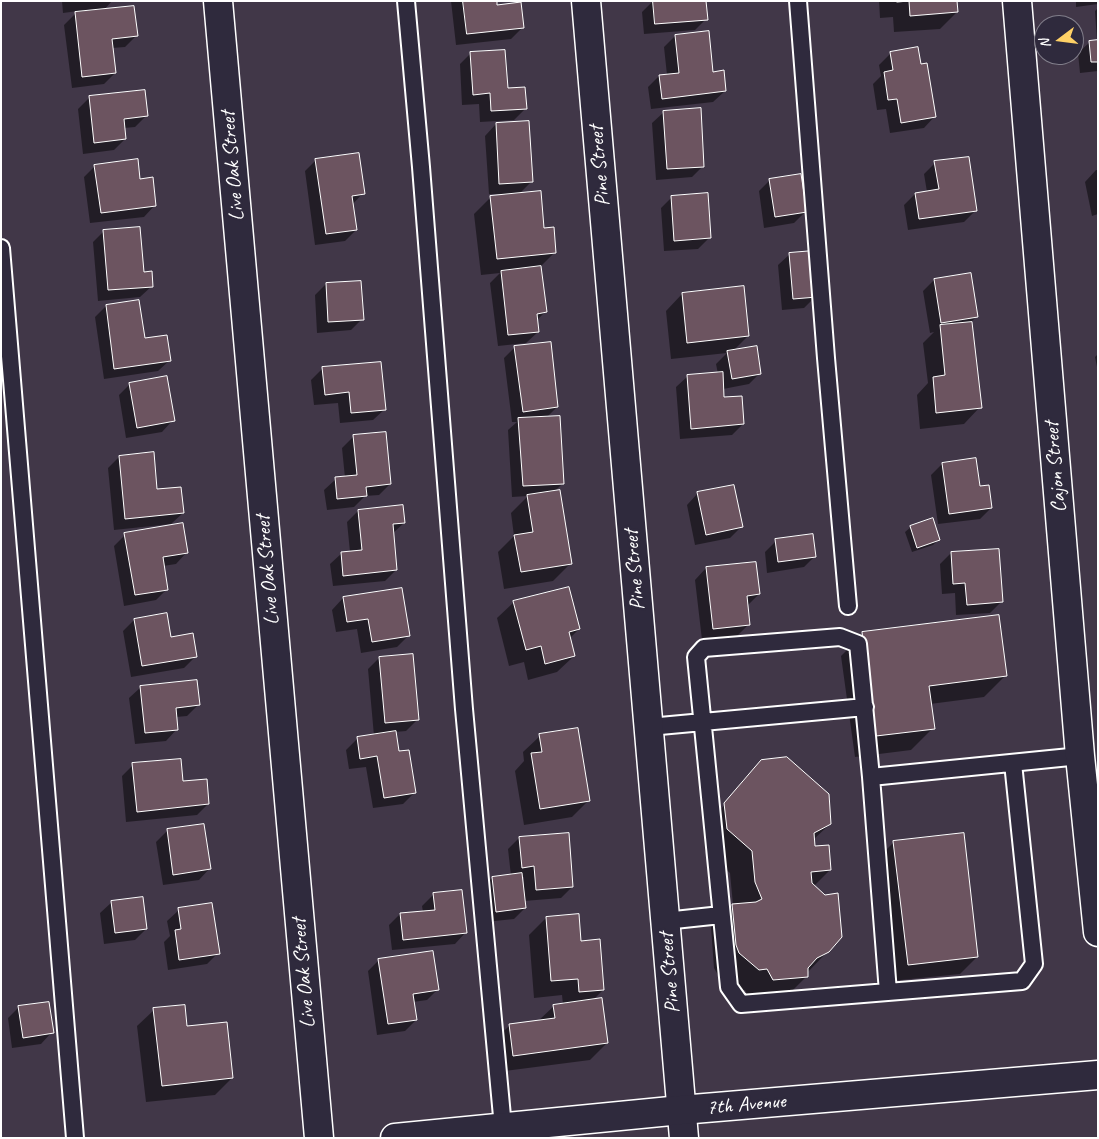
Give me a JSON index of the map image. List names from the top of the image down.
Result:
{
  "streets": {
    "street": [
      "Live Oak Street",
      "Pine Street",
      "Cajon Street",
      "7th Avenue"
    ]
  },
  "crossings": [
    ["Pine Street", "7th Avenue"]
  ],
  "north": "left"
}
